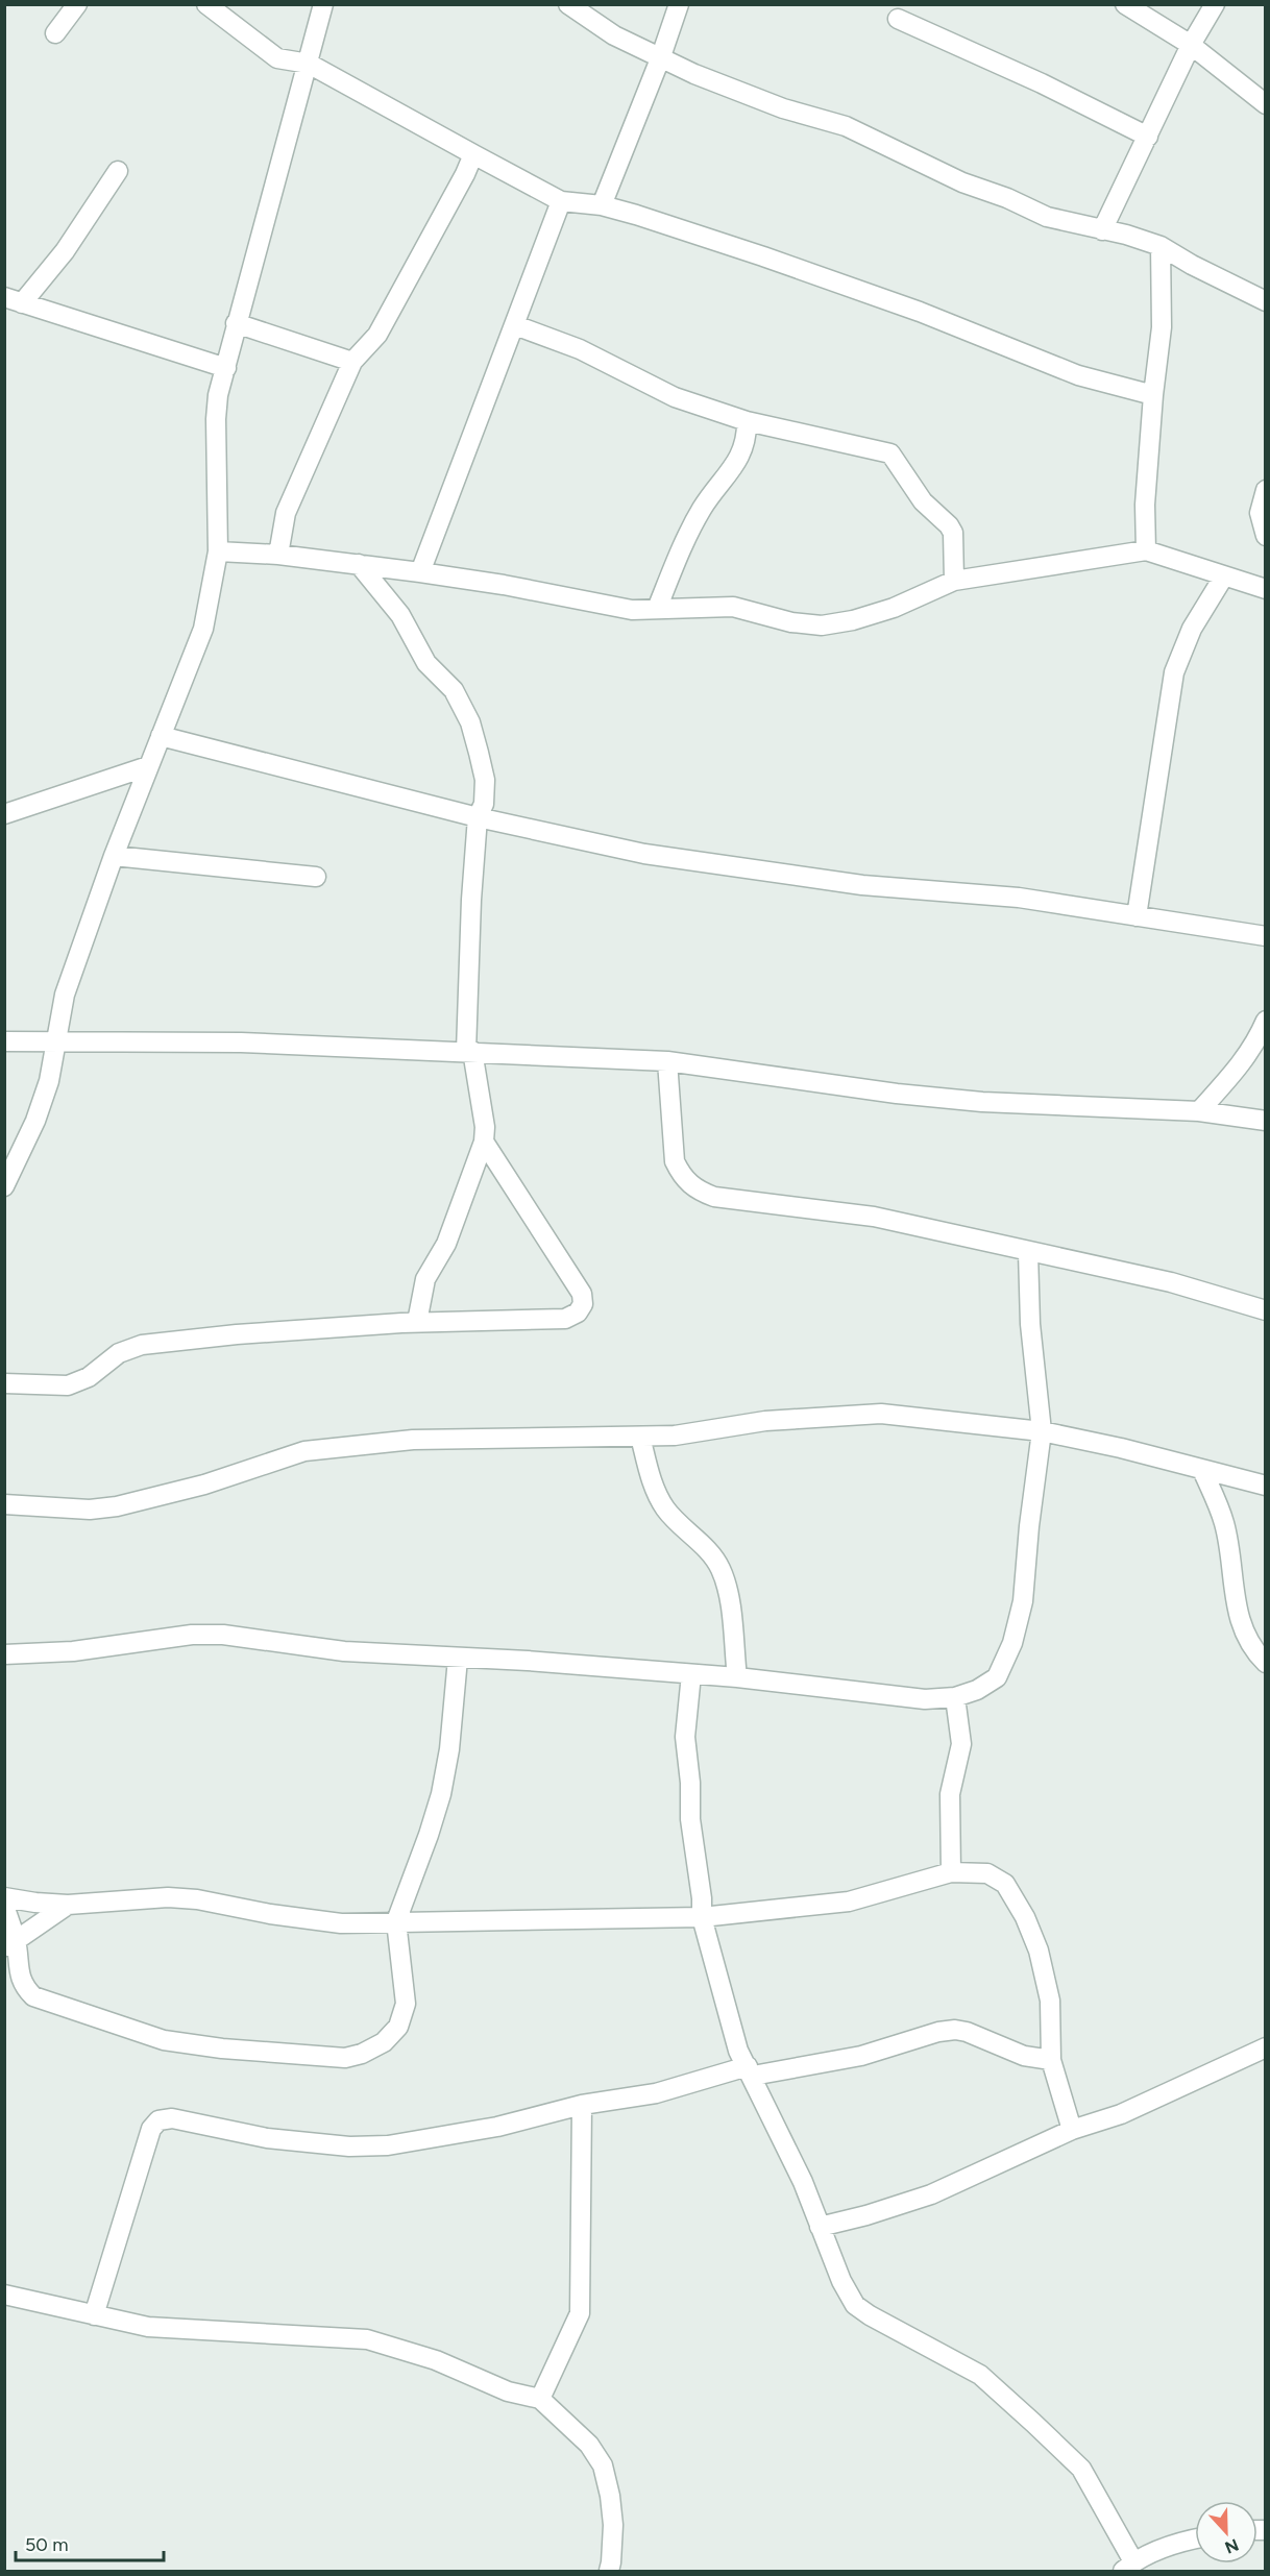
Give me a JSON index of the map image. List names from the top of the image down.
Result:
{
  "scale_bar": "50 m",
  "north": "bottom"
}
